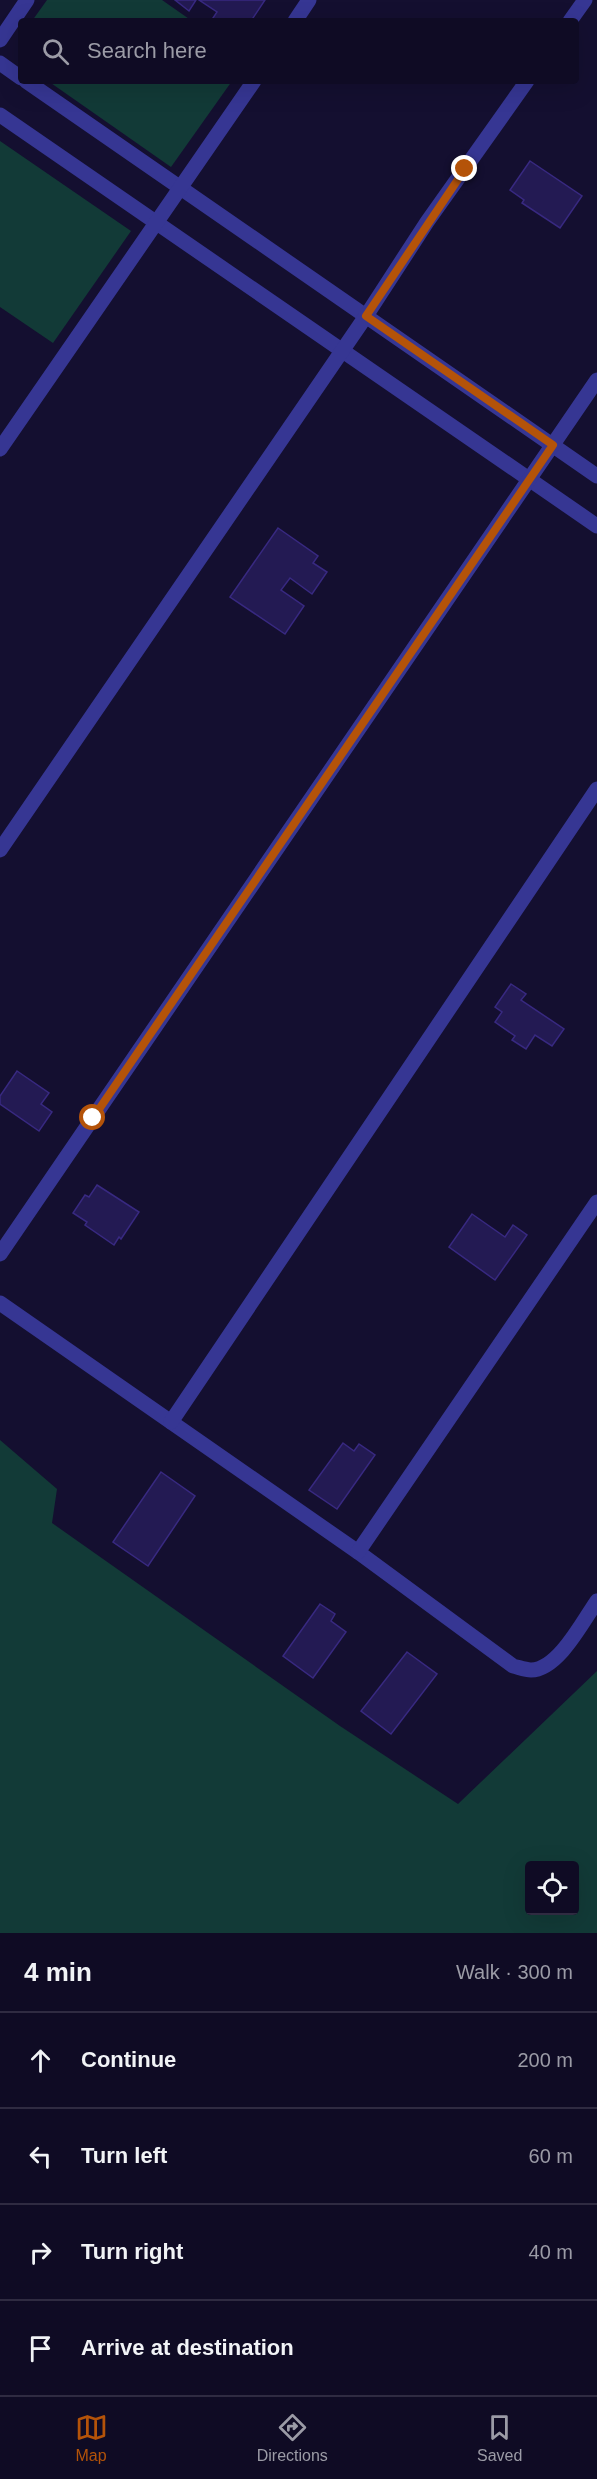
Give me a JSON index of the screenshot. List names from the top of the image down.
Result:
{
  "page": {
    "search": "Search here",
    "heading": ["4 min", "Walk · 300 m"],
    "list": [
      ["Continue", "200 m"],
      ["Turn left", "60 m"],
      ["Turn right", "40 m"],
      "Arrive at destination"
    ],
    "nav": ["Map", "Directions", "Saved"]
  }
}
